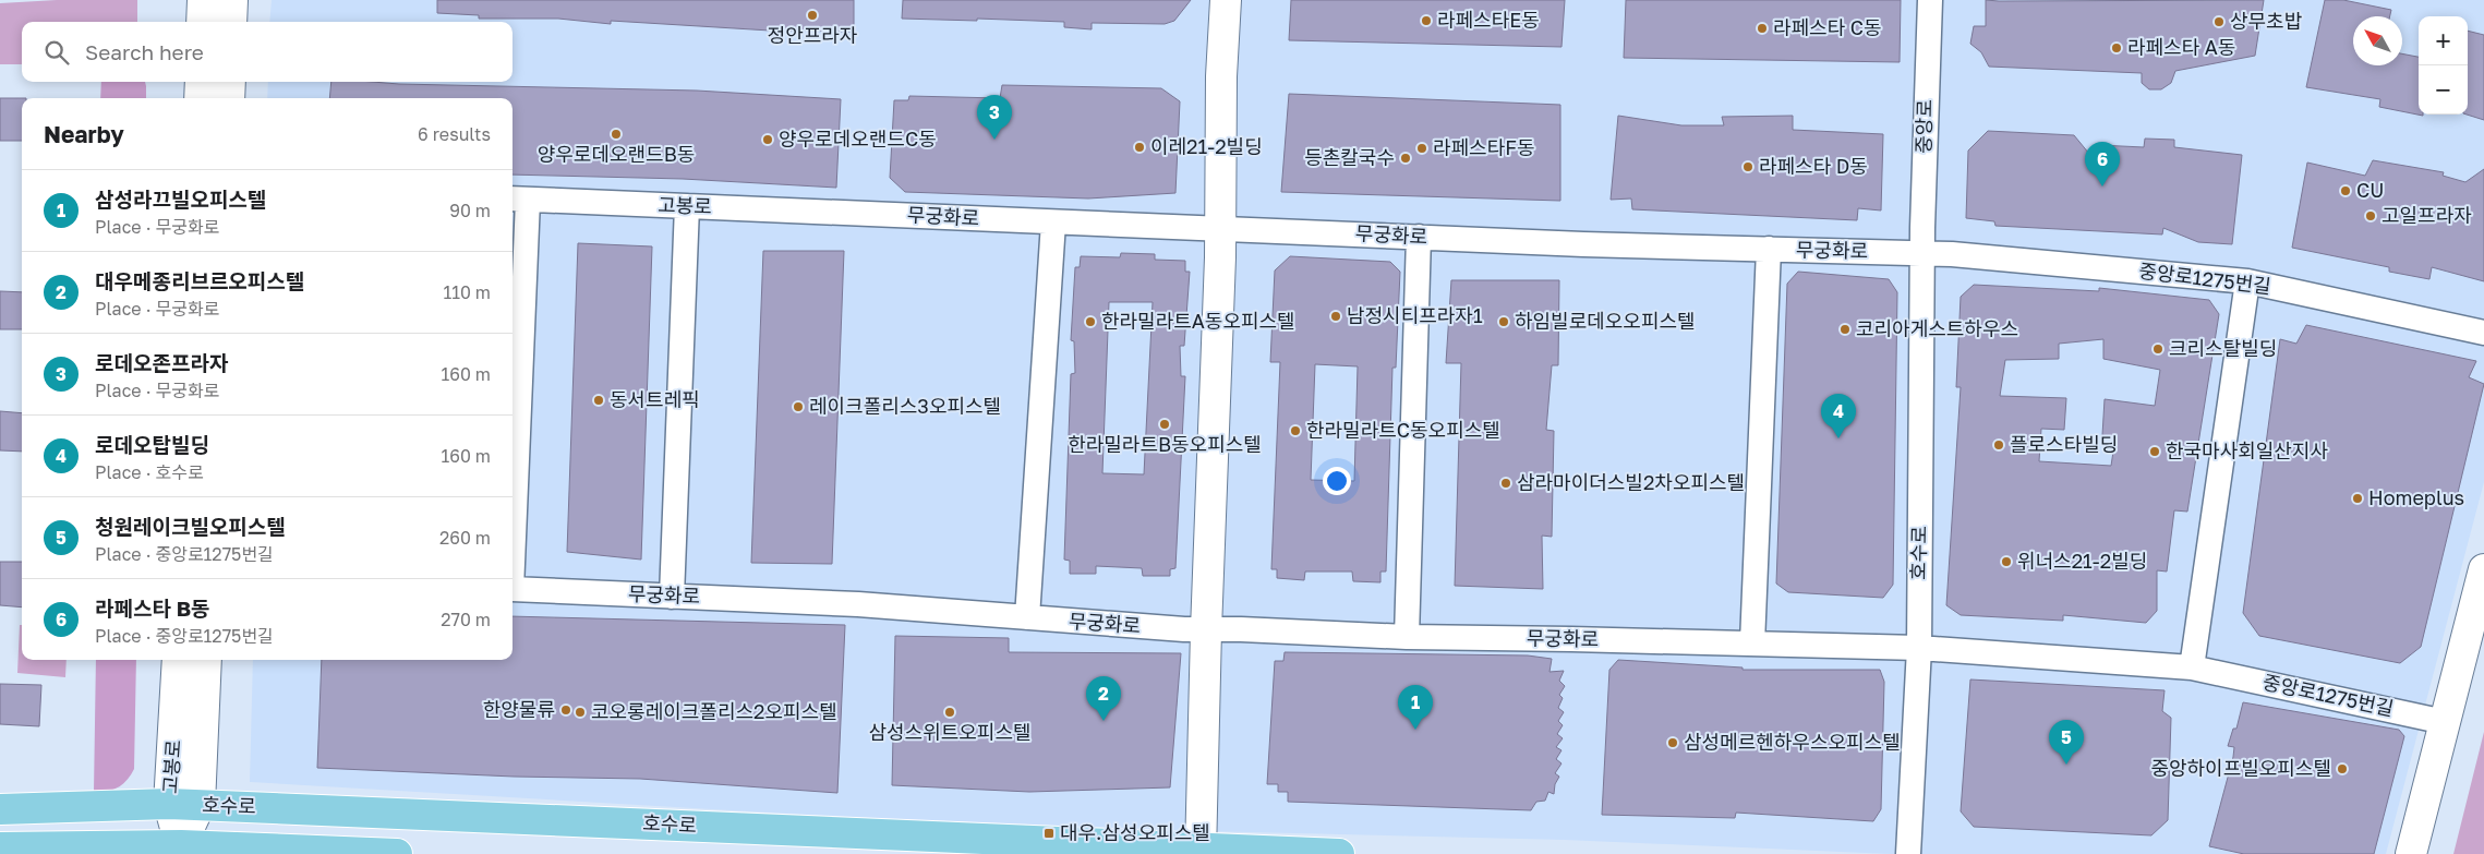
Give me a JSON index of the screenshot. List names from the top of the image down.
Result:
{
  "streets": {
    "main road": ["고봉로", "호수로"],
    "street": ["중앙로", "무궁화로", "중앙로1275번길"]
  },
  "crossings": [
    ["중앙로", "무궁화로"],
    ["중앙로", "중앙로1275번길"],
    ["중앙로", "호수로"],
    ["고봉로", "무궁화로"],
    ["고봉로", "호수로"],
    ["무궁화로", "중앙로1275번길"],
    ["무궁화로", "호수로"],
    ["중앙로1275번길", "호수로"]
  ],
  "places": {
    "other": [
      "정안프라자",
      "라페스타E동",
      "상무초밥",
      "라페스타 C동",
      "라페스타 A동",
      "양우로데오랜드B동",
      "양우로데오랜드C동",
      "이레21-2빌딩",
      "라페스타F동",
      "등촌칼국수",
      "라페스타 D동",
      "CU",
      "고일프라자",
      "남정시티프라자1",
      "한라밀라트A동오피스텔",
      "하임빌로데오오피스텔",
      "코리아게스트하우스",
      "크리스탈빌딩",
      "동서트레픽",
      "레이크폴리스3오피스텔",
      "한라밀라트B동오피스텔",
      "한라밀라트C동오피스텔",
      "플로스타빌딩",
      "한국마사회일산지사",
      "삼라마이더스빌2차오피스텔",
      "Homeplus",
      "위너스21-2빌딩",
      "한양물류",
      "코오롱레이크폴리스2오피스텔",
      "삼성스위트오피스텔",
      "삼성메르헨하우스오피스텔",
      "중앙하이프빌오피스텔"
    ],
    "transit": ["대우.삼성오피스텔"]
  },
  "north": "top left",
  "page": {
    "map_buttons": ["+", "−"],
    "search": "Search here",
    "pins": [
      "3",
      "6",
      "4",
      "2",
      "1",
      "5"
    ],
    "heading": ["Nearby", "6 results"],
    "list": [
      {
        "mark": "1",
        "name": "삼성라끄빌오피스텔",
        "note": "Place · 무궁화로",
        "value": "90 m"
      },
      {
        "mark": "2",
        "name": "대우메종리브르오피스텔",
        "note": "Place · 무궁화로",
        "value": "110 m"
      },
      {
        "mark": "3",
        "name": "로데오존프라자",
        "note": "Place · 무궁화로",
        "value": "160 m"
      },
      {
        "mark": "4",
        "name": "로데오탑빌딩",
        "note": "Place · 호수로",
        "value": "160 m"
      },
      {
        "mark": "5",
        "name": "청원레이크빌오피스텔",
        "note": "Place · 중앙로1275번길",
        "value": "260 m"
      },
      {
        "mark": "6",
        "name": "라페스타 B동",
        "note": "Place · 중앙로1275번길",
        "value": "270 m"
      }
    ]
  }
}
